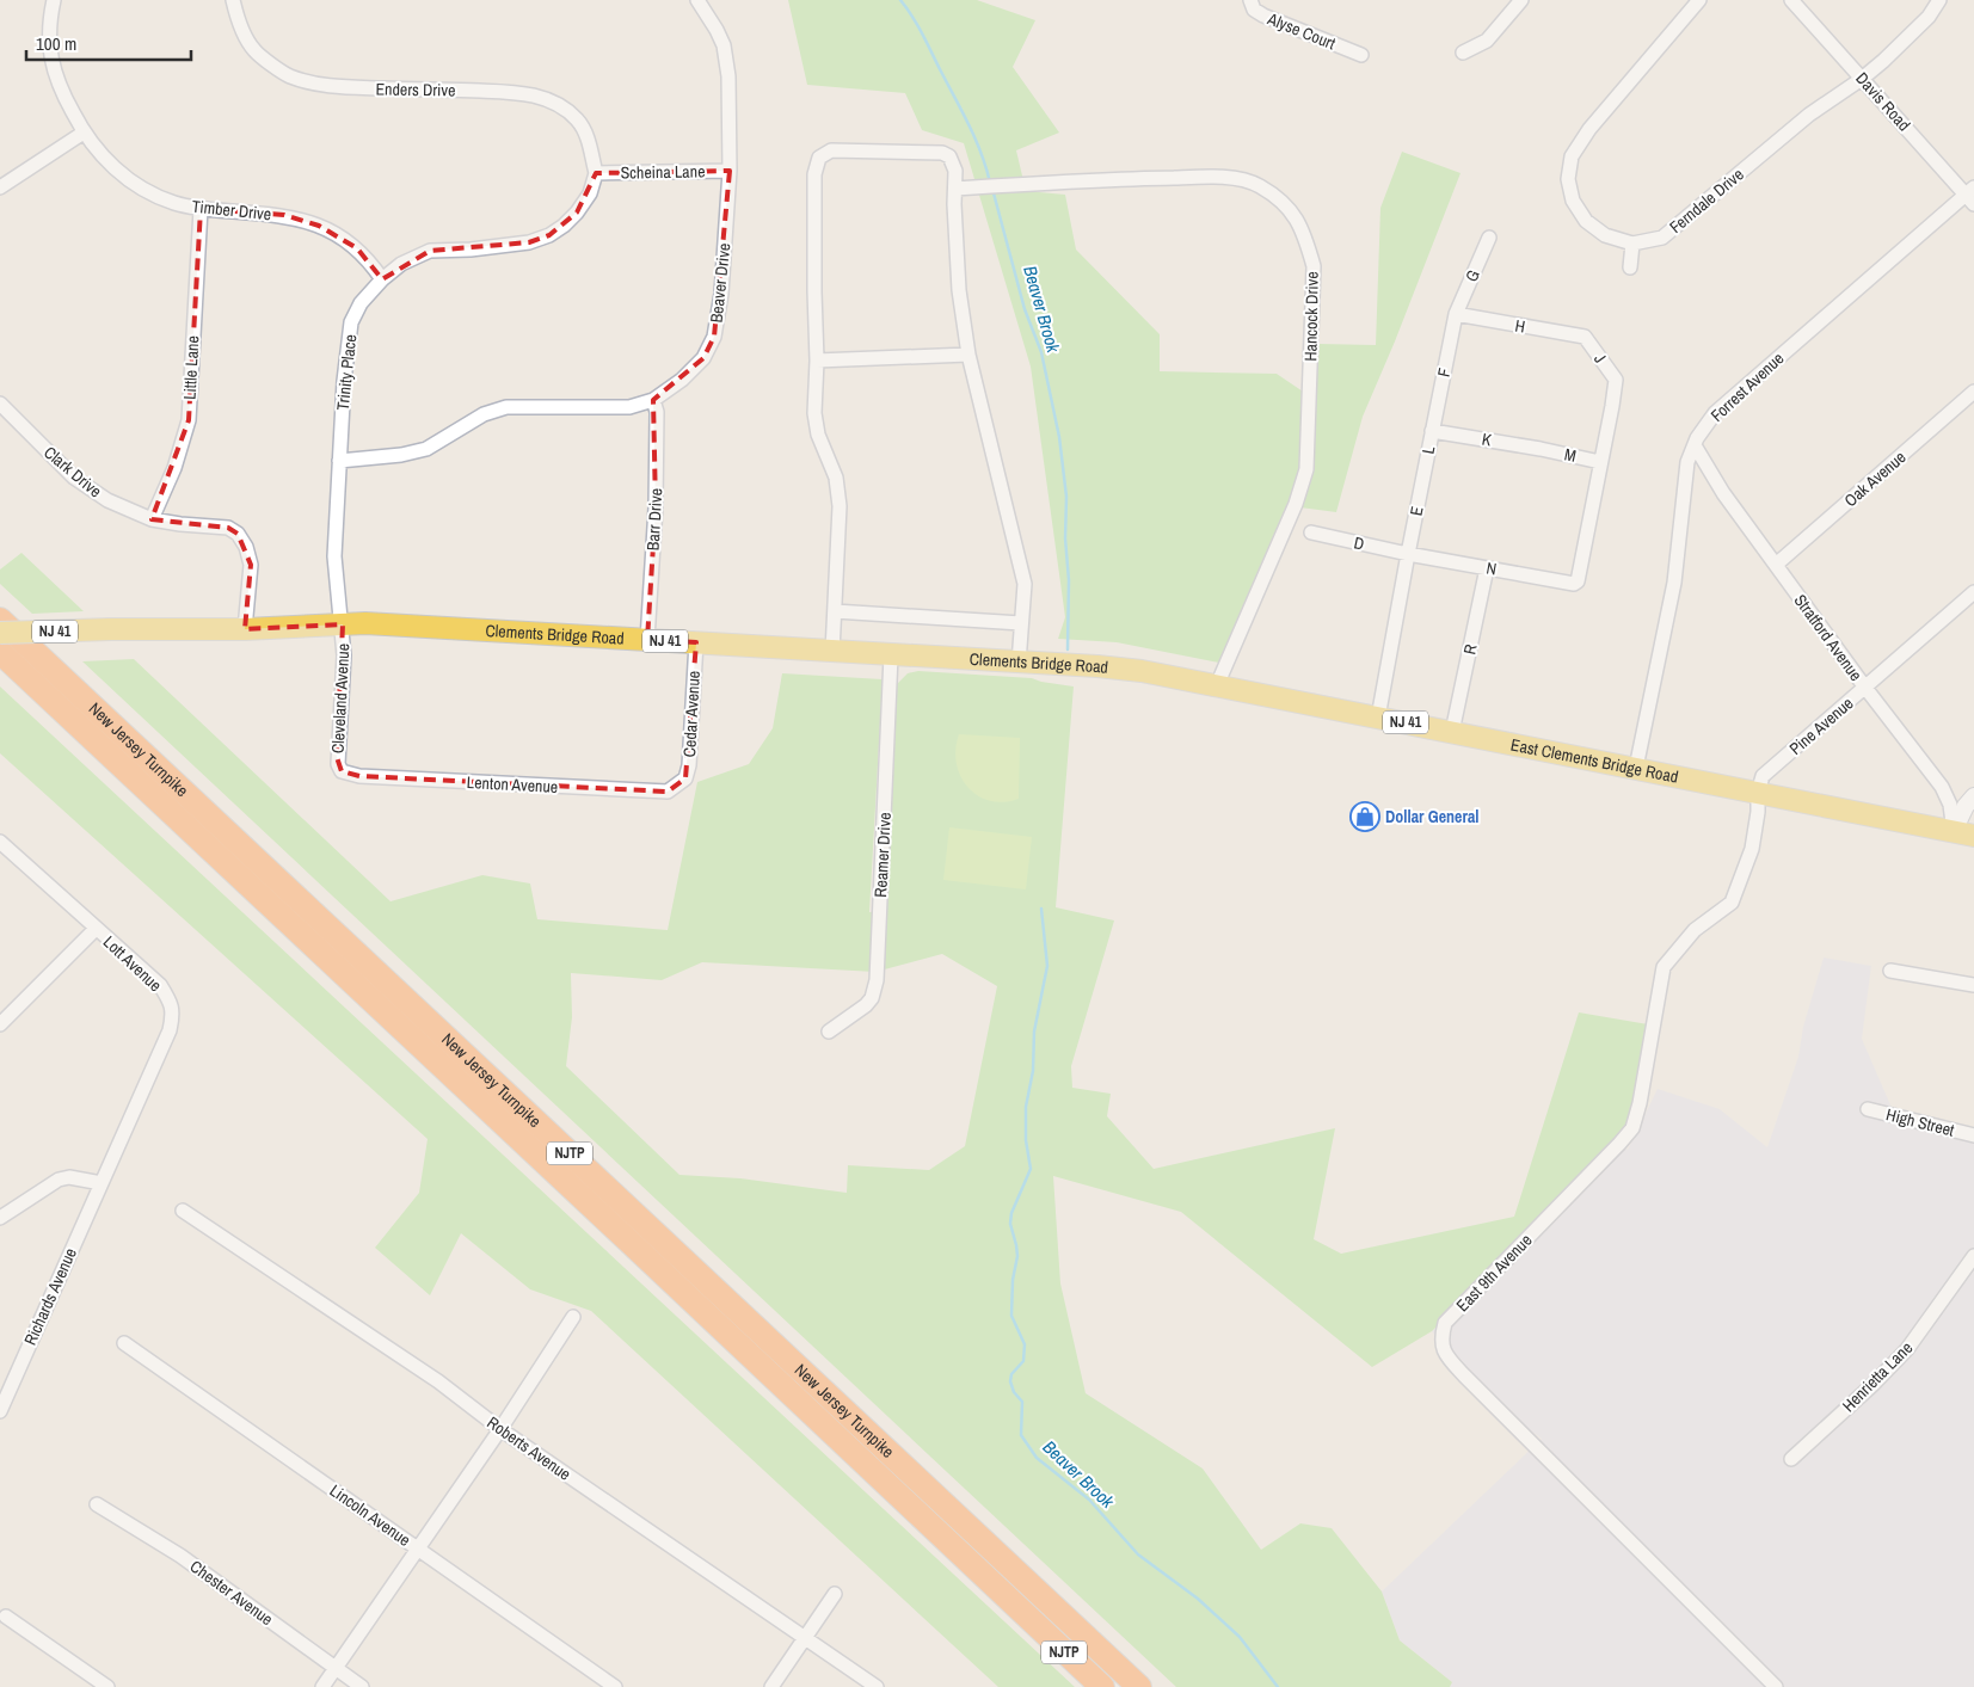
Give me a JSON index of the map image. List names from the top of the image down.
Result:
{
  "streets": {
    "highway": ["New Jersey Turnpike", "NJTP"],
    "main road": ["NJ 41", "Clements Bridge Road", "East Clements Bridge Road"],
    "street": [
      "Alyse Court",
      "Enders Drive",
      "Davis Road",
      "Scheina Lane",
      "Ferndale Drive",
      "Timber Drive",
      "G",
      "Beaver Drive",
      "Hancock Drive",
      "H",
      "J",
      "Little Lane",
      "Trinity Place",
      "F",
      "Forrest Avenue",
      "K",
      "L",
      "M",
      "Clark Drive",
      "Oak Avenue",
      "E",
      "Barr Drive",
      "D",
      "N",
      "Stratford Avenue",
      "R",
      "Cleveland Avenue",
      "Cedar Avenue",
      "Pine Avenue",
      "Lenton Avenue",
      "Reamer Drive",
      "Lott Avenue",
      "High Street",
      "East 9th Avenue",
      "Richards Avenue",
      "Henrietta Lane",
      "Roberts Avenue",
      "Lincoln Avenue",
      "Chester Avenue"
    ]
  },
  "crossings": [
    ["Enders Drive", "Scheina Lane"],
    ["Enders Drive", "Trinity Place"],
    ["Davis Road", "Ferndale Drive"],
    ["Davis Road", "Forrest Avenue"],
    ["Scheina Lane", "Beaver Drive"],
    ["Scheina Lane", "Trinity Place"],
    ["Timber Drive", "Little Lane"],
    ["Timber Drive", "Trinity Place"],
    ["G", "H"],
    ["G", "F"],
    ["Beaver Drive", "Trinity Place"],
    ["Beaver Drive", "Barr Drive"],
    ["Hancock Drive", "Clements Bridge Road"],
    ["Hancock Drive", "East Clements Bridge Road"],
    ["H", "J"],
    ["H", "F"],
    ["J", "M"],
    ["J", "N"],
    ["Little Lane", "Clark Drive"],
    ["Trinity Place", "Clements Bridge Road"],
    ["Trinity Place", "Cleveland Avenue"],
    ["F", "K"],
    ["F", "L"],
    ["Forrest Avenue", "Stratford Avenue"],
    ["Forrest Avenue", "East Clements Bridge Road"],
    ["K", "L"],
    ["K", "M"],
    ["L", "E"],
    ["M", "N"],
    ["Clark Drive", "Clements Bridge Road"],
    ["Oak Avenue", "Stratford Avenue"],
    ["E", "D"],
    ["E", "N"],
    ["Barr Drive", "Clements Bridge Road"],
    ["D", "N"],
    ["N", "R"],
    ["Clements Bridge Road", "Cleveland Avenue"],
    ["Clements Bridge Road", "Cedar Avenue"],
    ["Clements Bridge Road", "East Clements Bridge Road"],
    ["Clements Bridge Road", "Reamer Drive"],
    ["Stratford Avenue", "Pine Avenue"],
    ["Stratford Avenue", "East Clements Bridge Road"],
    ["R", "East Clements Bridge Road"],
    ["Cleveland Avenue", "Lenton Avenue"],
    ["Cedar Avenue", "Lenton Avenue"],
    ["Pine Avenue", "East Clements Bridge Road"],
    ["Pine Avenue", "East 9th Avenue"],
    ["East Clements Bridge Road", "East 9th Avenue"],
    ["Lott Avenue", "Richards Avenue"]
  ],
  "water": ["Beaver Brook"],
  "places": {
    "shop": ["Dollar General"]
  },
  "scale_bar": "100 m"
}
